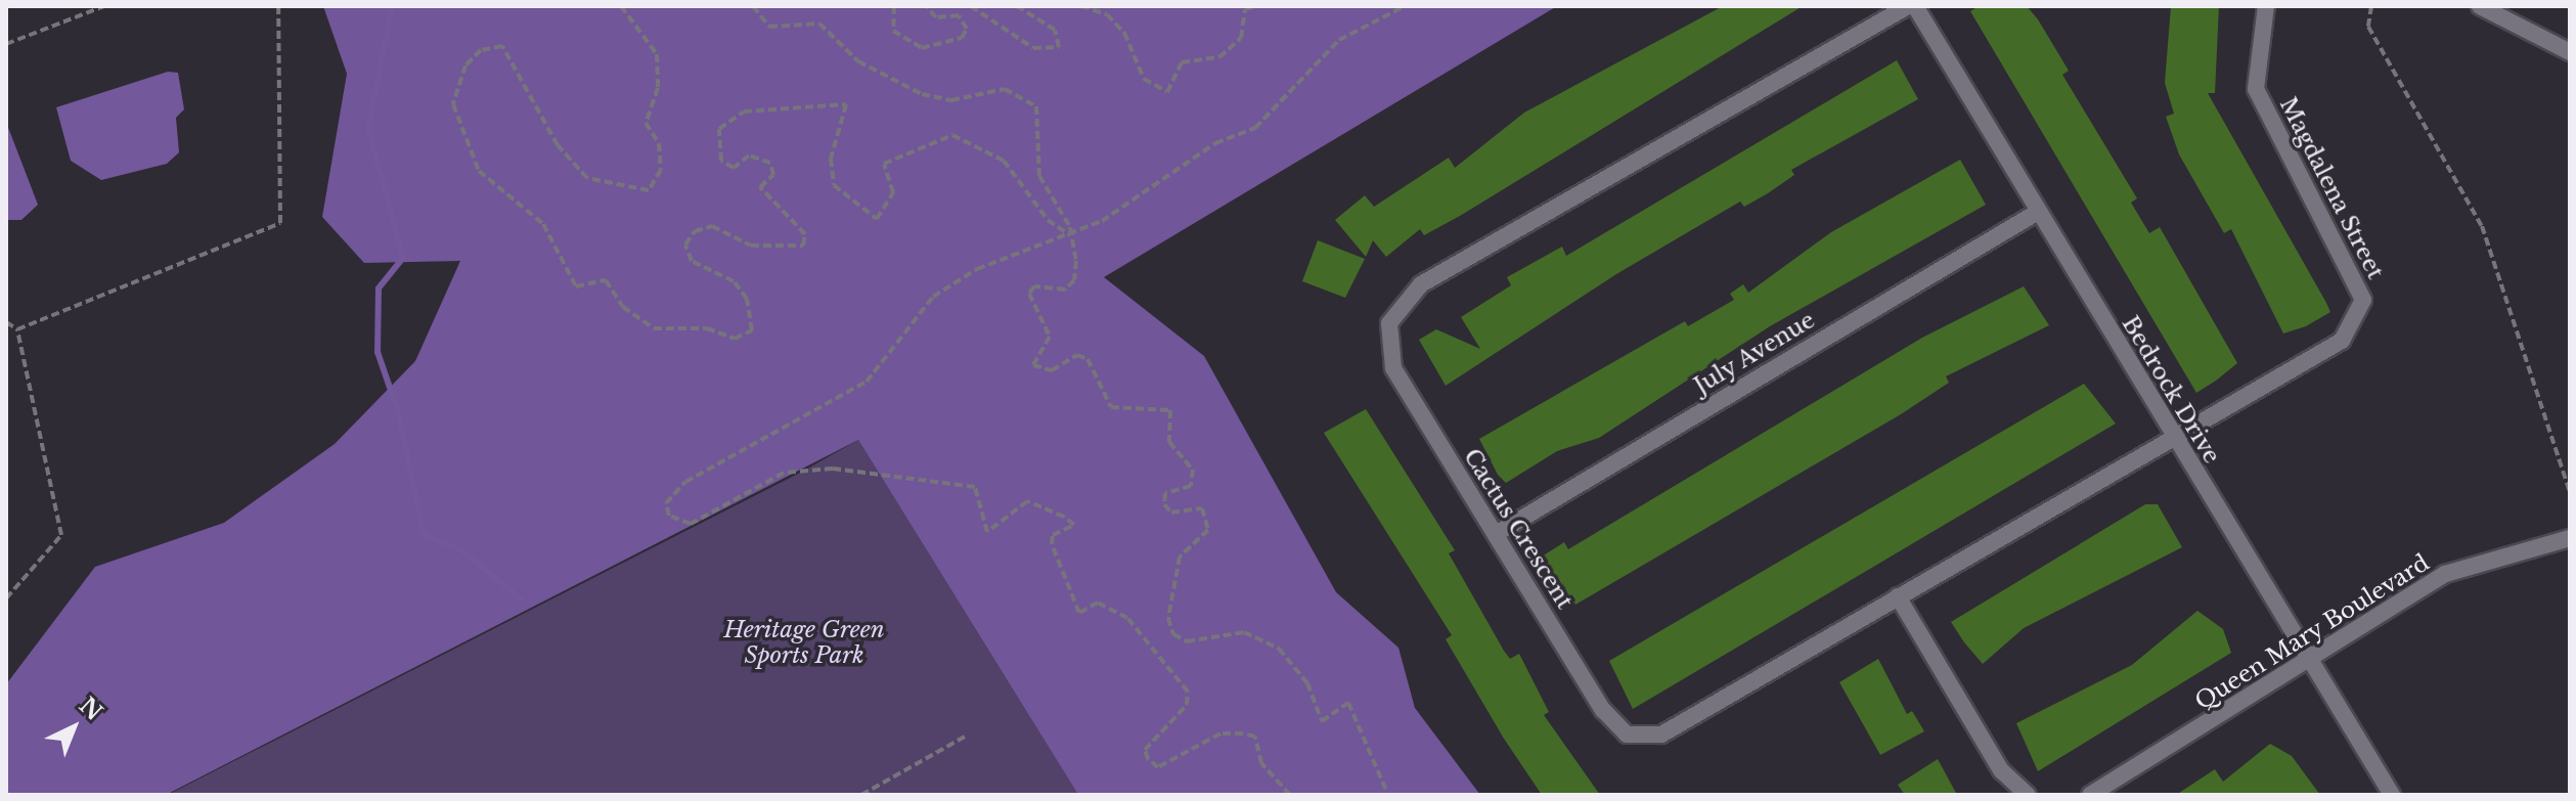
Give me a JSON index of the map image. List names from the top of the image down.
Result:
{
  "streets": {
    "street": [
      "Magdalena Street",
      "July Avenue",
      "Bedrock Drive",
      "Cactus Crescent",
      "Queen Mary Boulevard"
    ]
  },
  "crossings": [
    ["Magdalena Street", "Bedrock Drive"],
    ["Magdalena Street", "Cactus Crescent"],
    ["July Avenue", "Bedrock Drive"],
    ["July Avenue", "Cactus Crescent"],
    ["Bedrock Drive", "Cactus Crescent"],
    ["Bedrock Drive", "Queen Mary Boulevard"]
  ],
  "parks": ["Heritage Green Sports Park"],
  "north": "top right"
}
